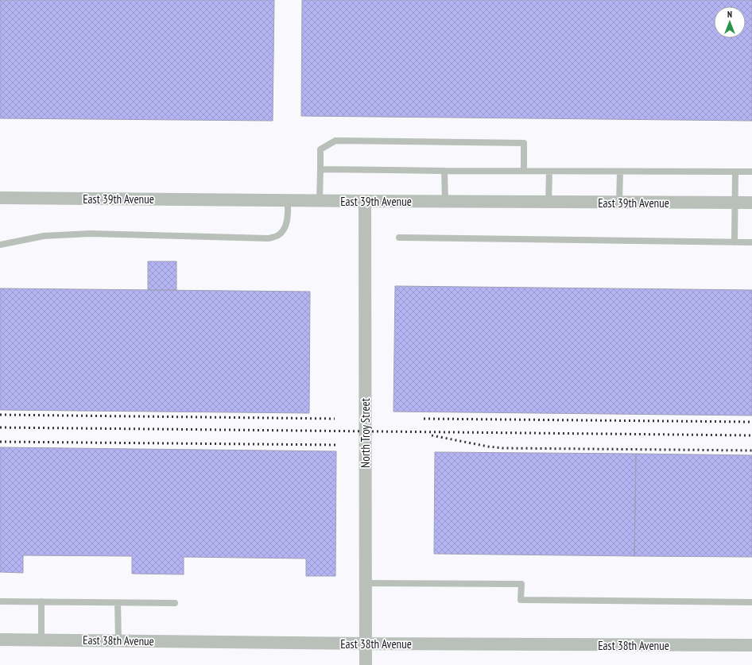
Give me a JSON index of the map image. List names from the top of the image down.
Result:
{
  "streets": {
    "street": ["East 39th Avenue", "North Troy Street", "East 38th Avenue"]
  },
  "crossings": [
    ["East 39th Avenue", "North Troy Street"],
    ["North Troy Street", "East 38th Avenue"]
  ],
  "north": "top"
}
